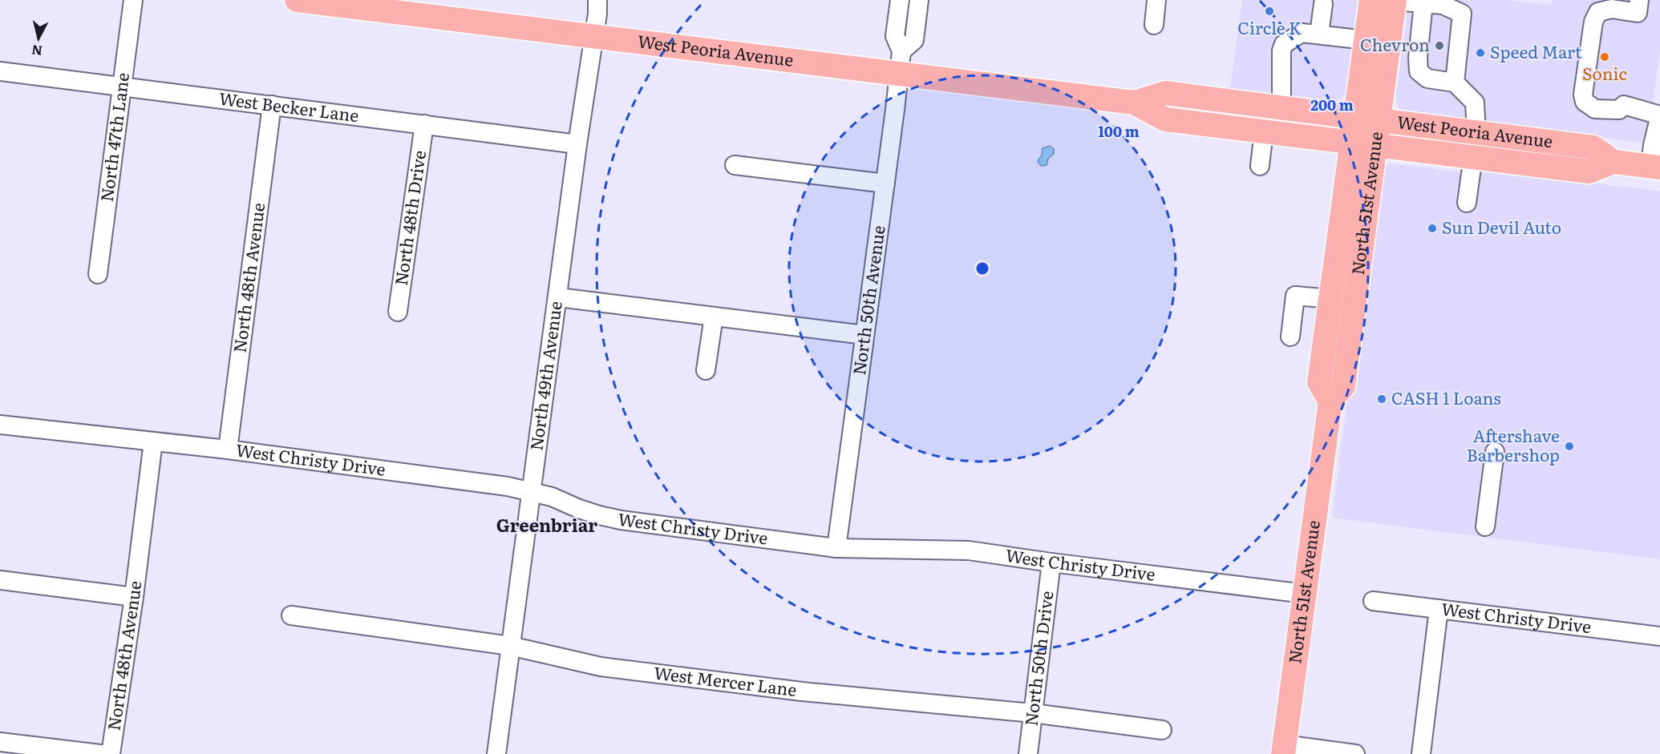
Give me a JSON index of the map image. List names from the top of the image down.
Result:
{
  "streets": {
    "main road": ["West Peoria Avenue", "North 51st Avenue"],
    "street": [
      "West Becker Lane",
      "North 47th Lane",
      "North 48th Drive",
      "North 48th Avenue",
      "North 50th Avenue",
      "North 49th Avenue",
      "West Christy Drive",
      "North 50th Drive",
      "West Mercer Lane"
    ]
  },
  "crossings": [
    ["West Peoria Avenue", "North 51st Avenue"],
    ["West Peoria Avenue", "North 50th Avenue"],
    ["West Peoria Avenue", "North 49th Avenue"],
    ["West Becker Lane", "North 47th Lane"],
    ["West Becker Lane", "North 48th Drive"],
    ["West Becker Lane", "North 48th Avenue"],
    ["West Becker Lane", "North 49th Avenue"],
    ["North 51st Avenue", "West Christy Drive"],
    ["North 48th Avenue", "West Christy Drive"],
    ["North 50th Avenue", "West Christy Drive"],
    ["North 49th Avenue", "West Christy Drive"],
    ["North 49th Avenue", "West Mercer Lane"],
    ["West Christy Drive", "North 50th Drive"],
    ["North 50th Drive", "West Mercer Lane"]
  ],
  "districts": ["Greenbriar"],
  "places": [
    "Circle K",
    "Chevron",
    "Speed Mart",
    "Sonic",
    "Sun Devil Auto",
    "CASH 1 Loans",
    "Aftershave Barbershop"
  ],
  "north": "bottom",
  "rings": ["200 m", "100 m"]
}
